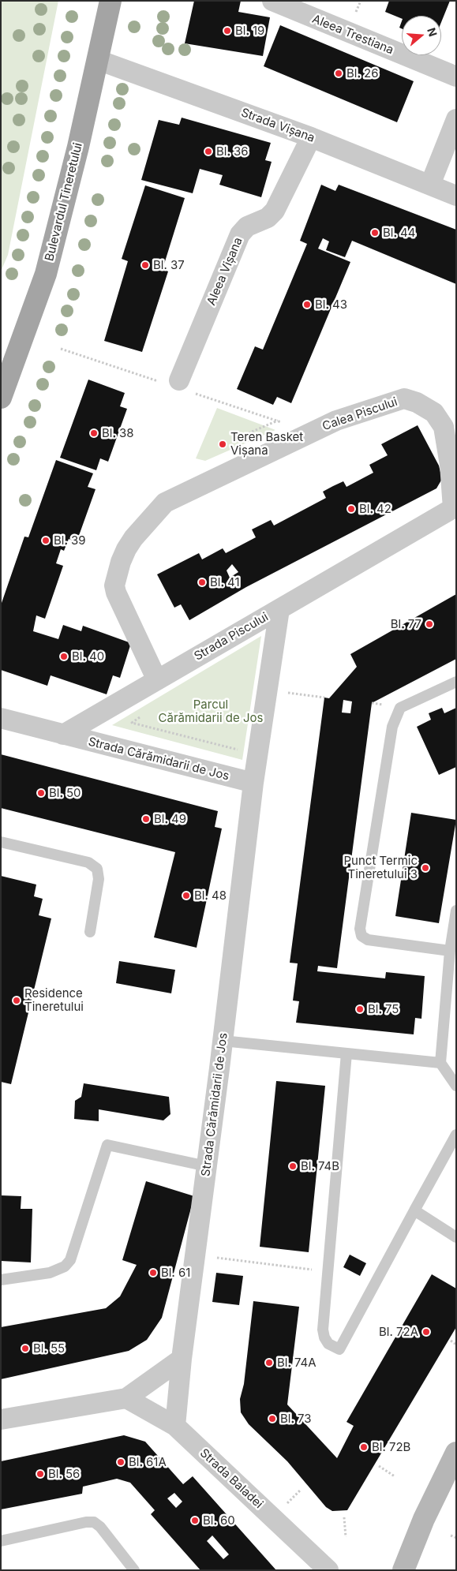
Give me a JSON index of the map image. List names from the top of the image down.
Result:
{
  "streets": {
    "main road": ["Bulevardul Tineretului"],
    "street": [
      "Aleea Trestiana",
      "Strada Vișana",
      "Aleea Vișana",
      "Calea Piscului",
      "Strada Piscului",
      "Strada Cărămidarii de Jos",
      "Strada Baladei"
    ]
  },
  "crossings": [
    ["Strada Vișana", "Bulevardul Tineretului"],
    ["Strada Vișana", "Aleea Vișana"],
    ["Calea Piscului", "Strada Piscului"],
    ["Strada Piscului", "Strada Cărămidarii de Jos"],
    ["Strada Cărămidarii de Jos", "Strada Baladei"]
  ],
  "parks": ["Parcul Cărămidarii de Jos"],
  "places": [
    "Bl. 19",
    "Bl. 26",
    "Bl. 36",
    "Bl. 44",
    "Bl. 37",
    "Bl. 43",
    "Bl. 38",
    "Teren Basket Vișana",
    "Bl. 42",
    "Bl. 39",
    "Bl. 41",
    "Bl. 77",
    "Bl. 40",
    "Bl. 50",
    "Bl. 49",
    "Punct Termic Tineretului 3",
    "Bl. 48",
    "Residence Tineretului",
    "Bl. 75",
    "Bl. 74B",
    "Bl. 61",
    "Bl. 72A",
    "Bl. 55",
    "Bl. 74A",
    "Bl. 73",
    "Bl. 72B",
    "Bl. 61A",
    "Bl. 56",
    "Bl. 60"
  ],
  "north": "right"
}
